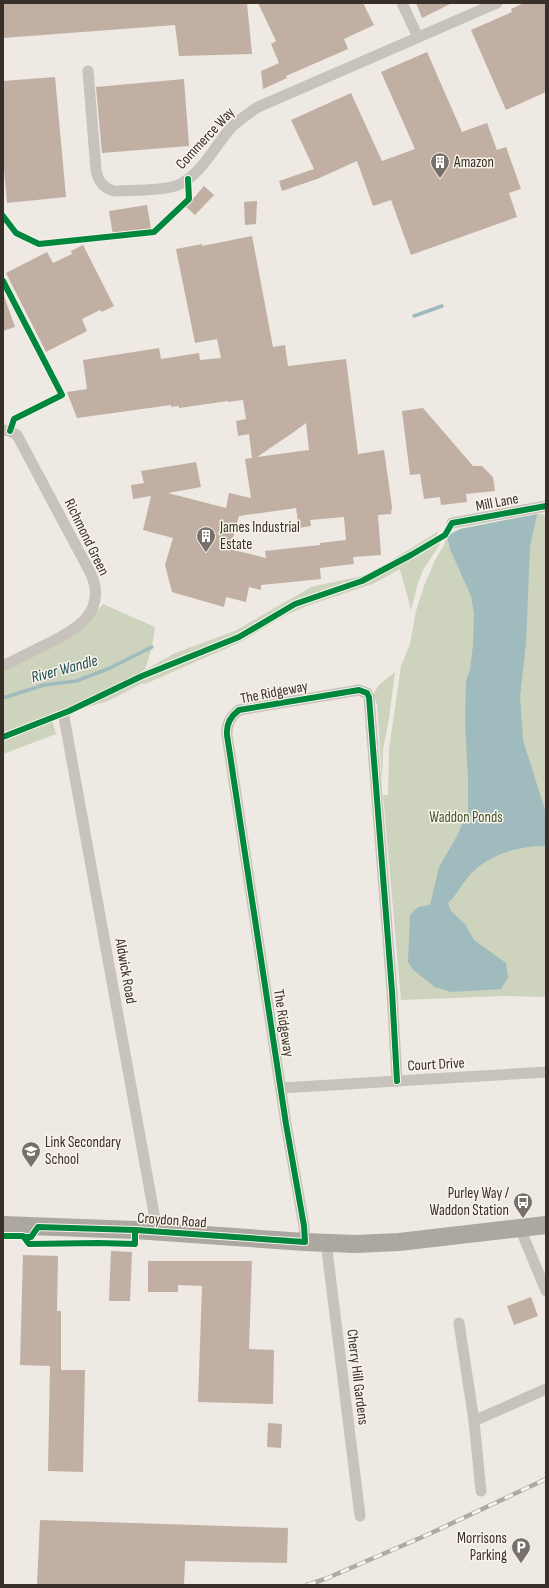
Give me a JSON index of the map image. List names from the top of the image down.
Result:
{
  "streets": {
    "highway": ["Croydon Road"],
    "street": [
      "Commerce Way",
      "Mill Lane",
      "Richmond Green",
      "The Ridgeway",
      "Aldwick Road",
      "Court Drive",
      "Cherry Hill Gardens"
    ]
  },
  "crossings": [
    ["The Ridgeway", "Court Drive"],
    ["The Ridgeway", "Croydon Road"],
    ["Aldwick Road", "Croydon Road"],
    ["Croydon Road", "Cherry Hill Gardens"]
  ],
  "water": ["River Wandle"],
  "parks": ["Waddon Ponds"],
  "places": {
    "building": ["Amazon", "James Industrial Estate"],
    "school or university": ["Link Secondary School"],
    "bus stop": ["Purley Way / Waddon Station"],
    "parking": ["Morrisons Parking"]
  }
}
